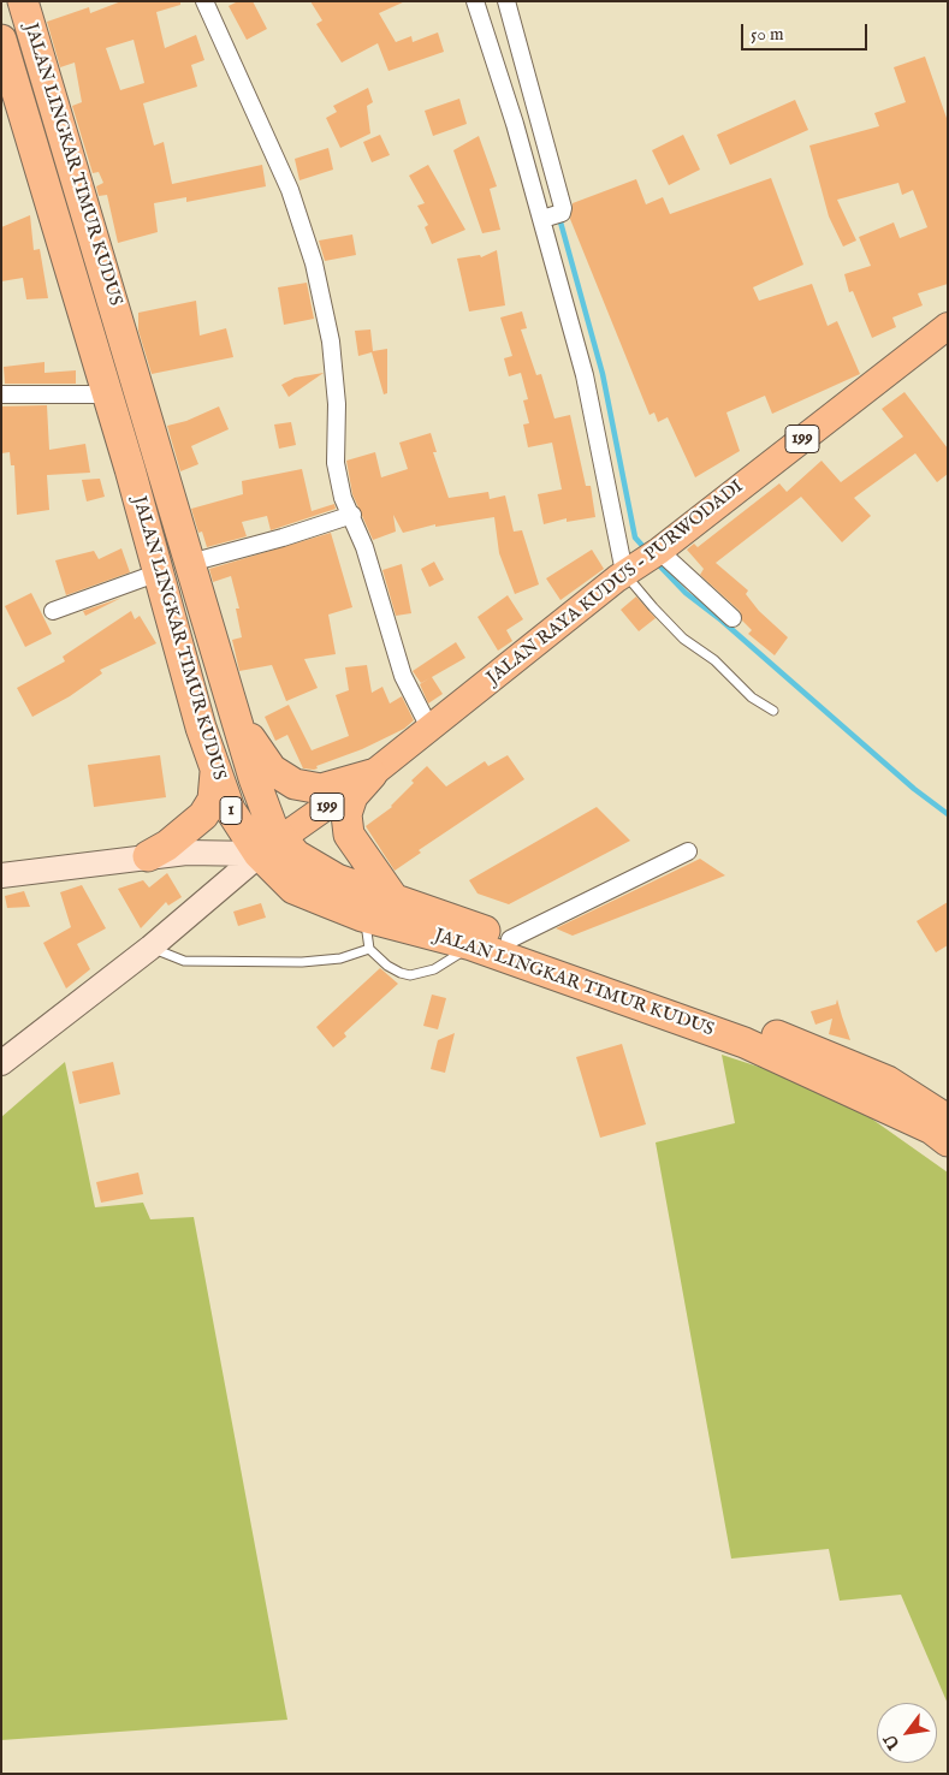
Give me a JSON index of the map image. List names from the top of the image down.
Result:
{
  "streets": {
    "highway": ["JALAN LINGKAR TIMUR KUDUS", "1"],
    "main road": ["199", "JALAN RAYA KUDUS - PURWODADI"]
  },
  "crossings": [
    ["JALAN LINGKAR TIMUR KUDUS", "JALAN RAYA KUDUS - PURWODADI"]
  ],
  "scale_bar": "50 m",
  "north": "bottom left"
}
